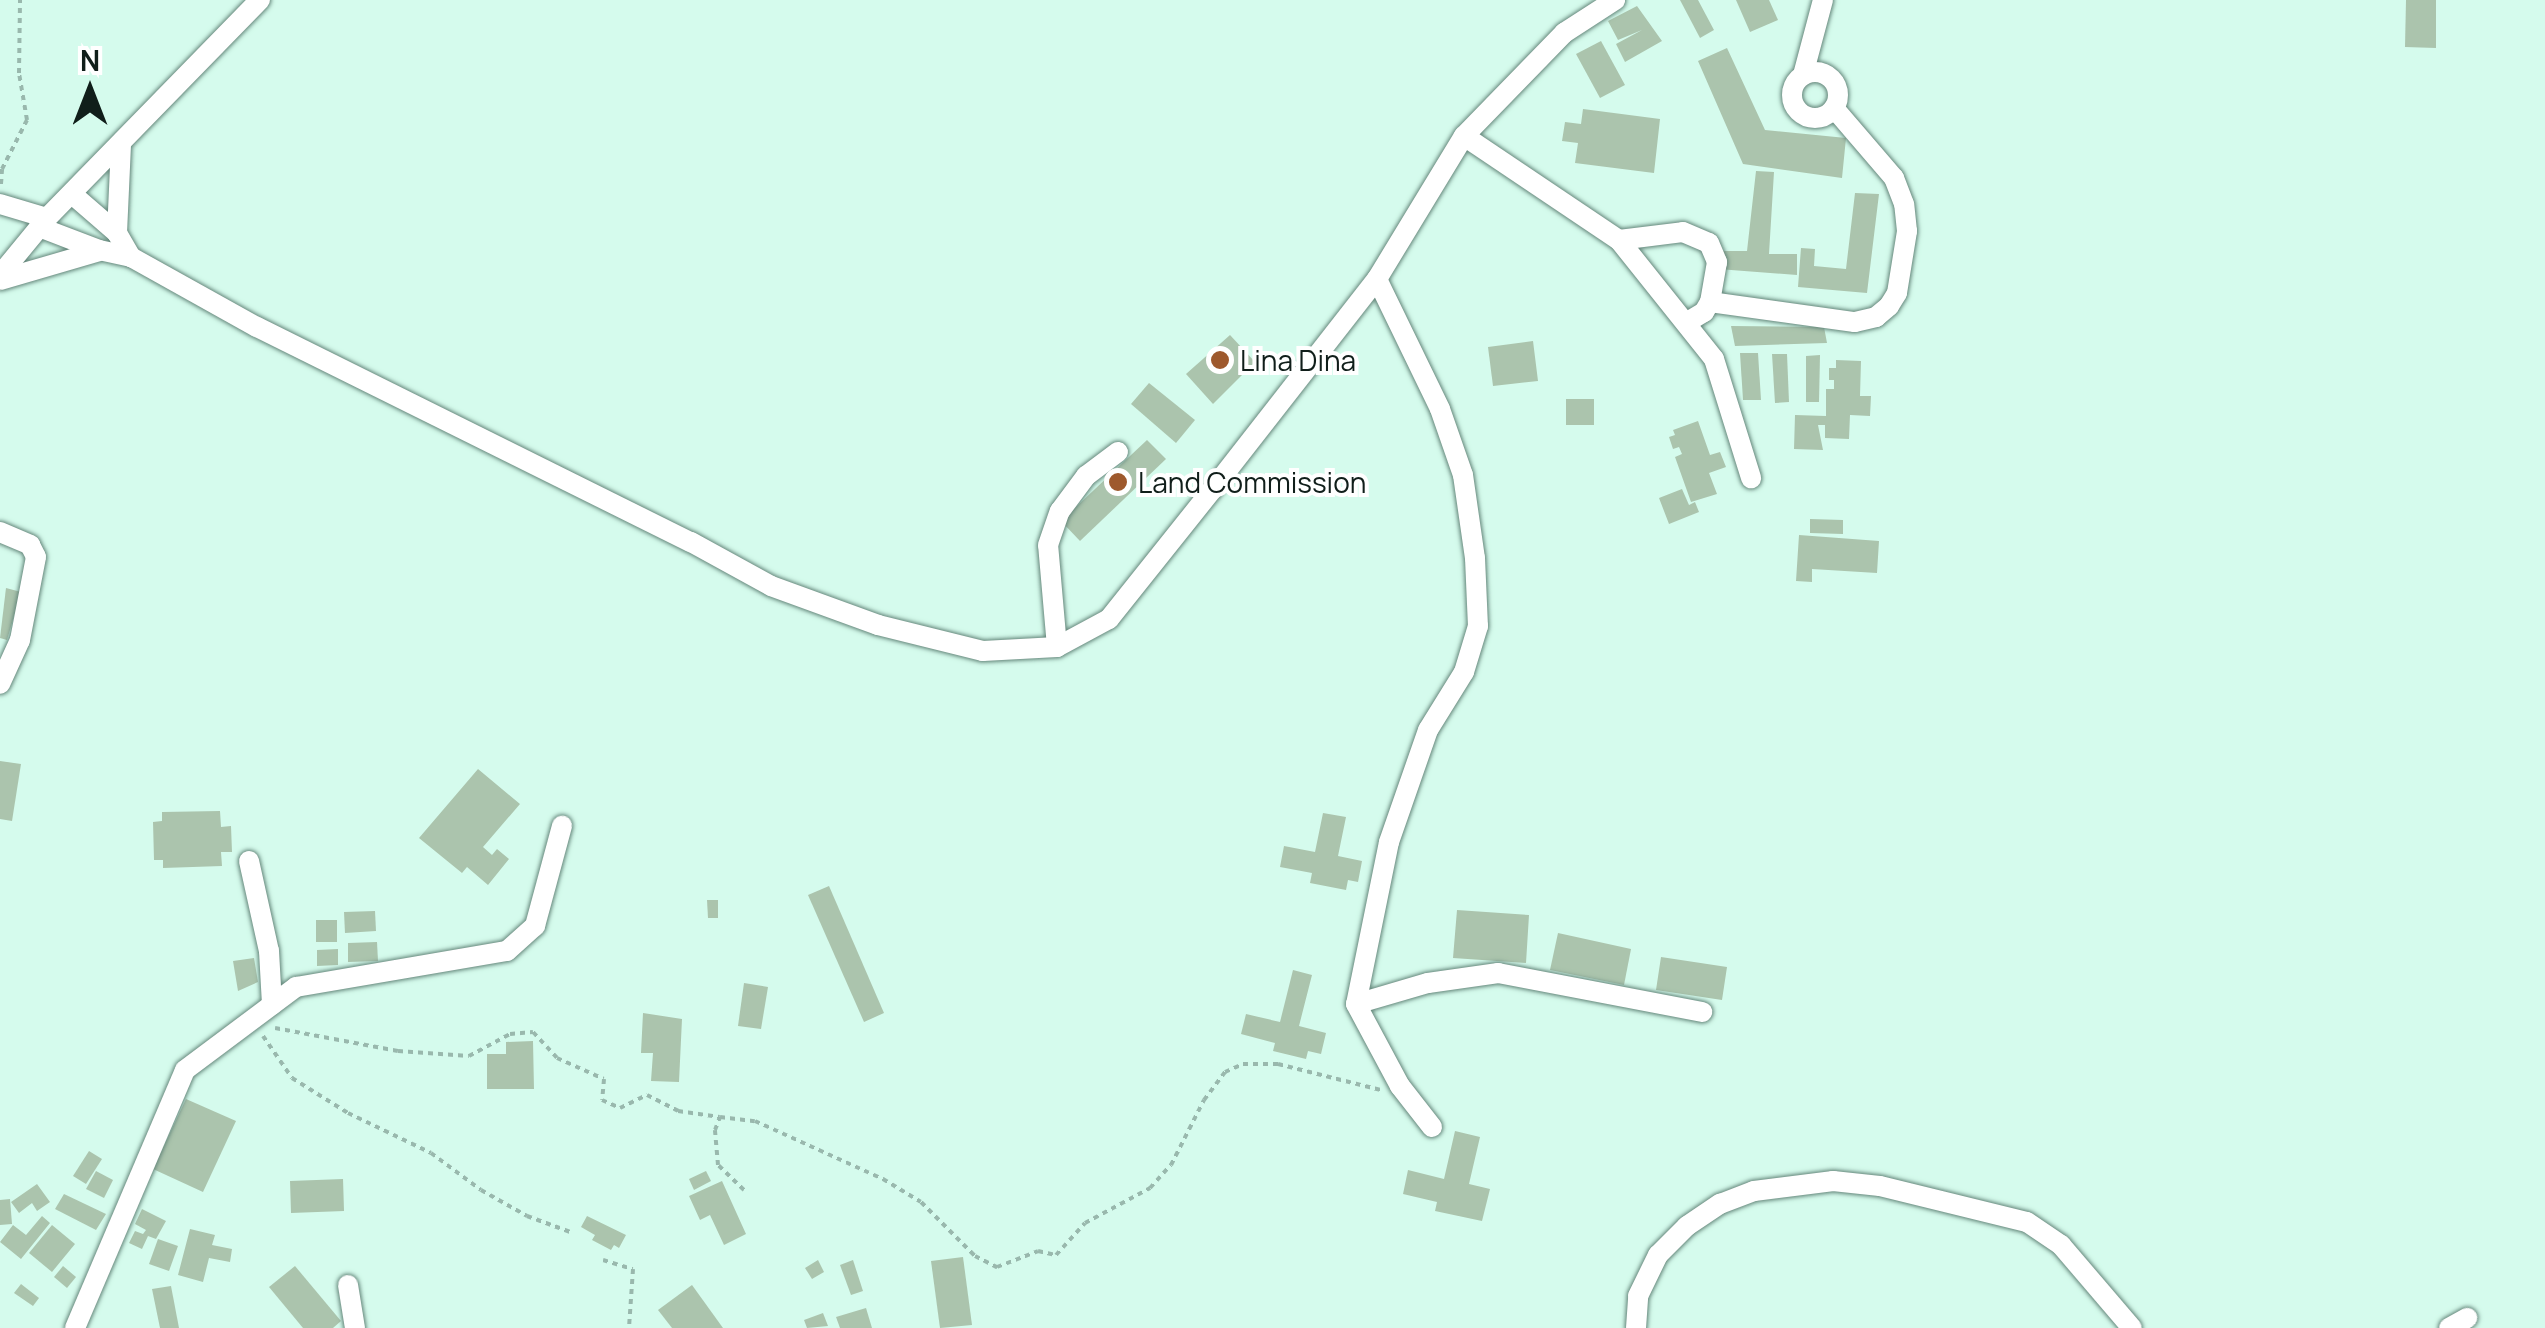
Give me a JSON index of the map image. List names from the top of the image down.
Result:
{
  "places": ["Lina Dina", "Land Commission"],
  "north": "top"
}
